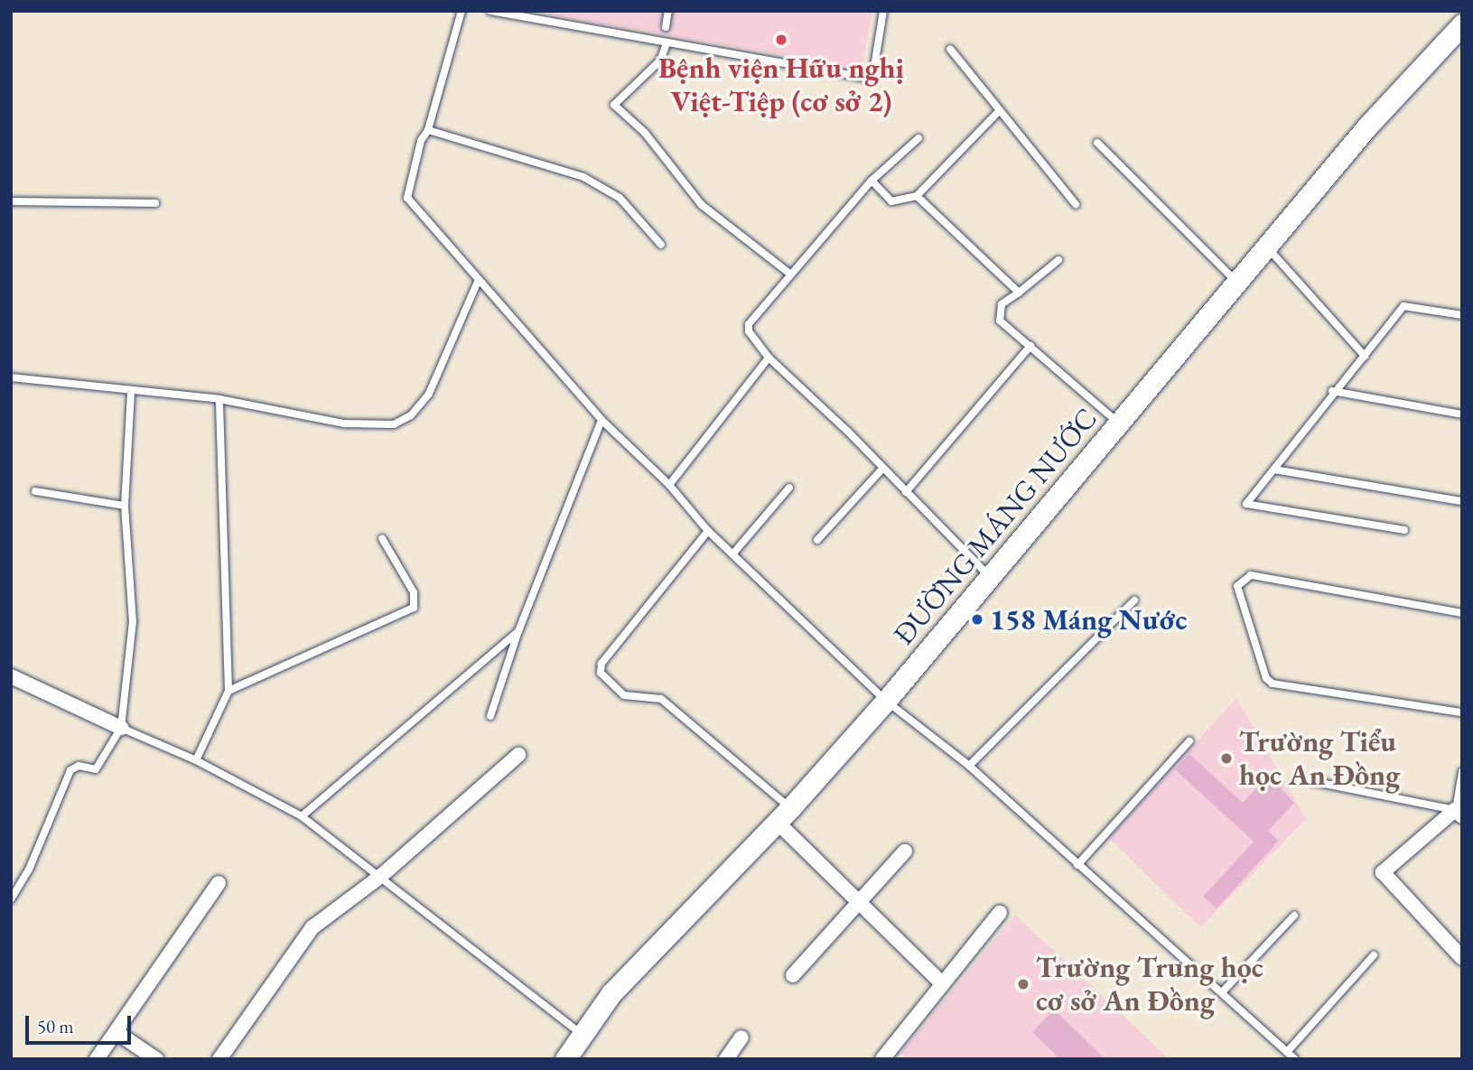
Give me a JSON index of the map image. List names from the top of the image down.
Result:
{
  "streets": {
    "main road": ["ĐƯỜNG MÁNG NƯỚC"]
  },
  "places": [
    "Bệnh viện Hữu nghị Việt-Tiệp (cơ sở 2)",
    "158 Máng Nước",
    "Trường Tiểu học An Đồng",
    "Trường Trung học cơ sở An Đồng"
  ],
  "scale_bar": "50 m"
}
